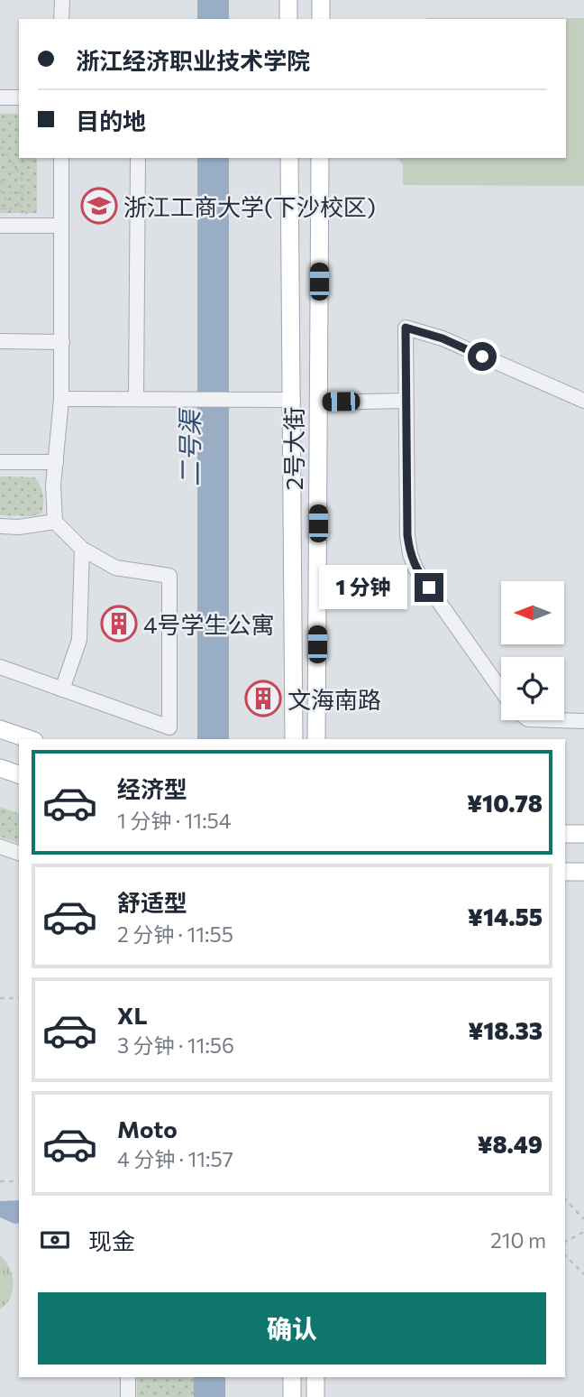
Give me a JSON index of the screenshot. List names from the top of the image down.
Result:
{
  "streets": {
    "main road": ["2号大街"]
  },
  "water": ["二号渠"],
  "places": {
    "school or university": ["浙江工商大学(下沙校区)"],
    "building": ["4号学生公寓", "文海南路"]
  },
  "north": "left",
  "page": {
    "banner": ["浙江经济职业技术学院", "目的地"],
    "bubble": "1 分钟",
    "list": [
      {
        "name": "经济型",
        "note": "1 分钟 · 11:54",
        "value": "¥10.78"
      },
      {
        "name": "舒适型",
        "note": "2 分钟 · 11:55",
        "value": "¥14.55"
      },
      {
        "name": "XL",
        "note": "3 分钟 · 11:56",
        "value": "¥18.33"
      },
      {
        "name": "Moto",
        "note": "4 分钟 · 11:57",
        "value": "¥8.49"
      }
    ],
    "pay": ["现金", "210 m"],
    "buttons": "确认"
  }
}
